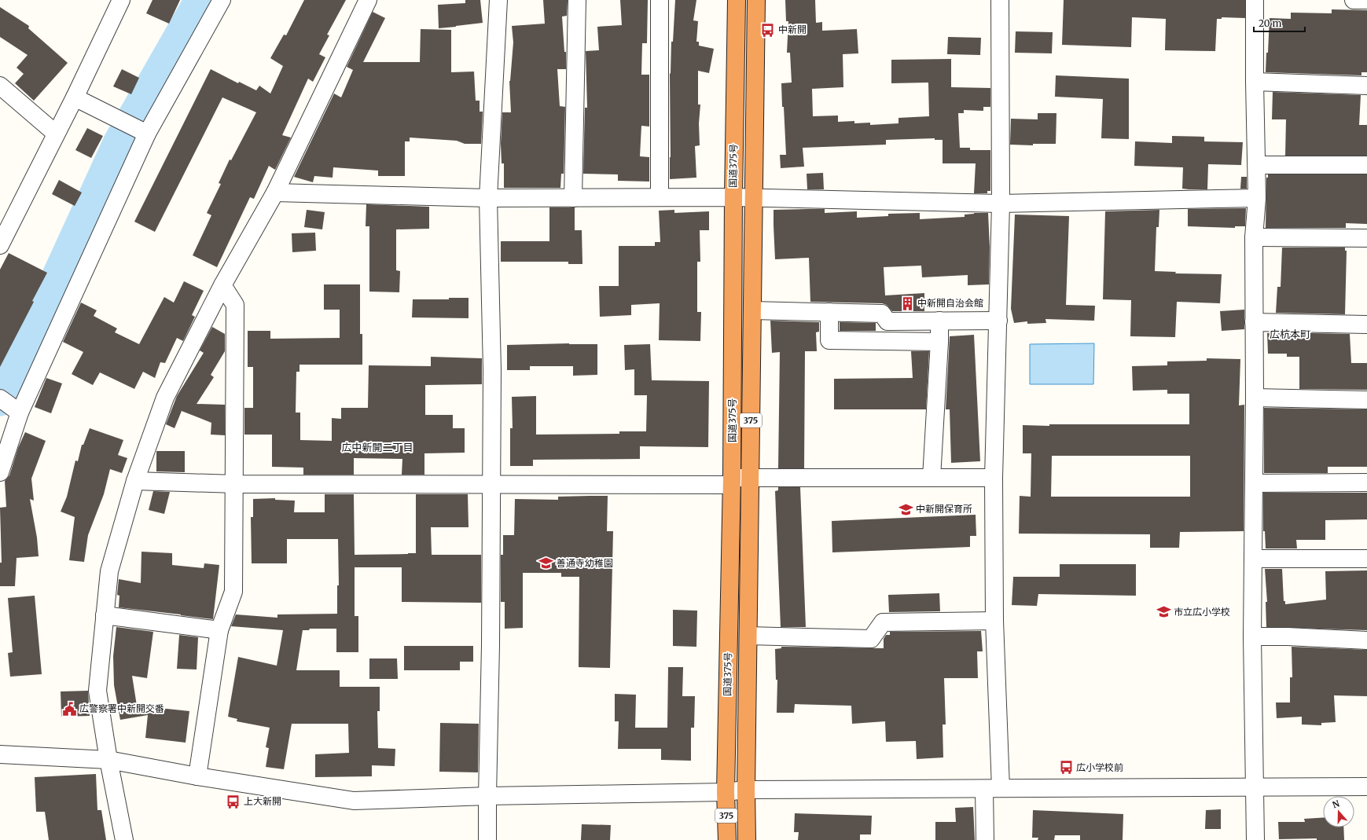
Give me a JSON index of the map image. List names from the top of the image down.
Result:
{
  "streets": {
    "highway": ["国道375号", "375"]
  },
  "districts": ["広杭本町", "広中新開二丁目"],
  "places": {
    "bus stop": ["中新開", "広小学校前", "上大新開"],
    "building": ["中新開自治会館"],
    "school or university": ["中新開保育所", "善通寺幼稚園", "市立広小学校"],
    "public building": ["広警察署中新開交番"]
  },
  "scale_bar": "20 m",
  "north": "top"
}
